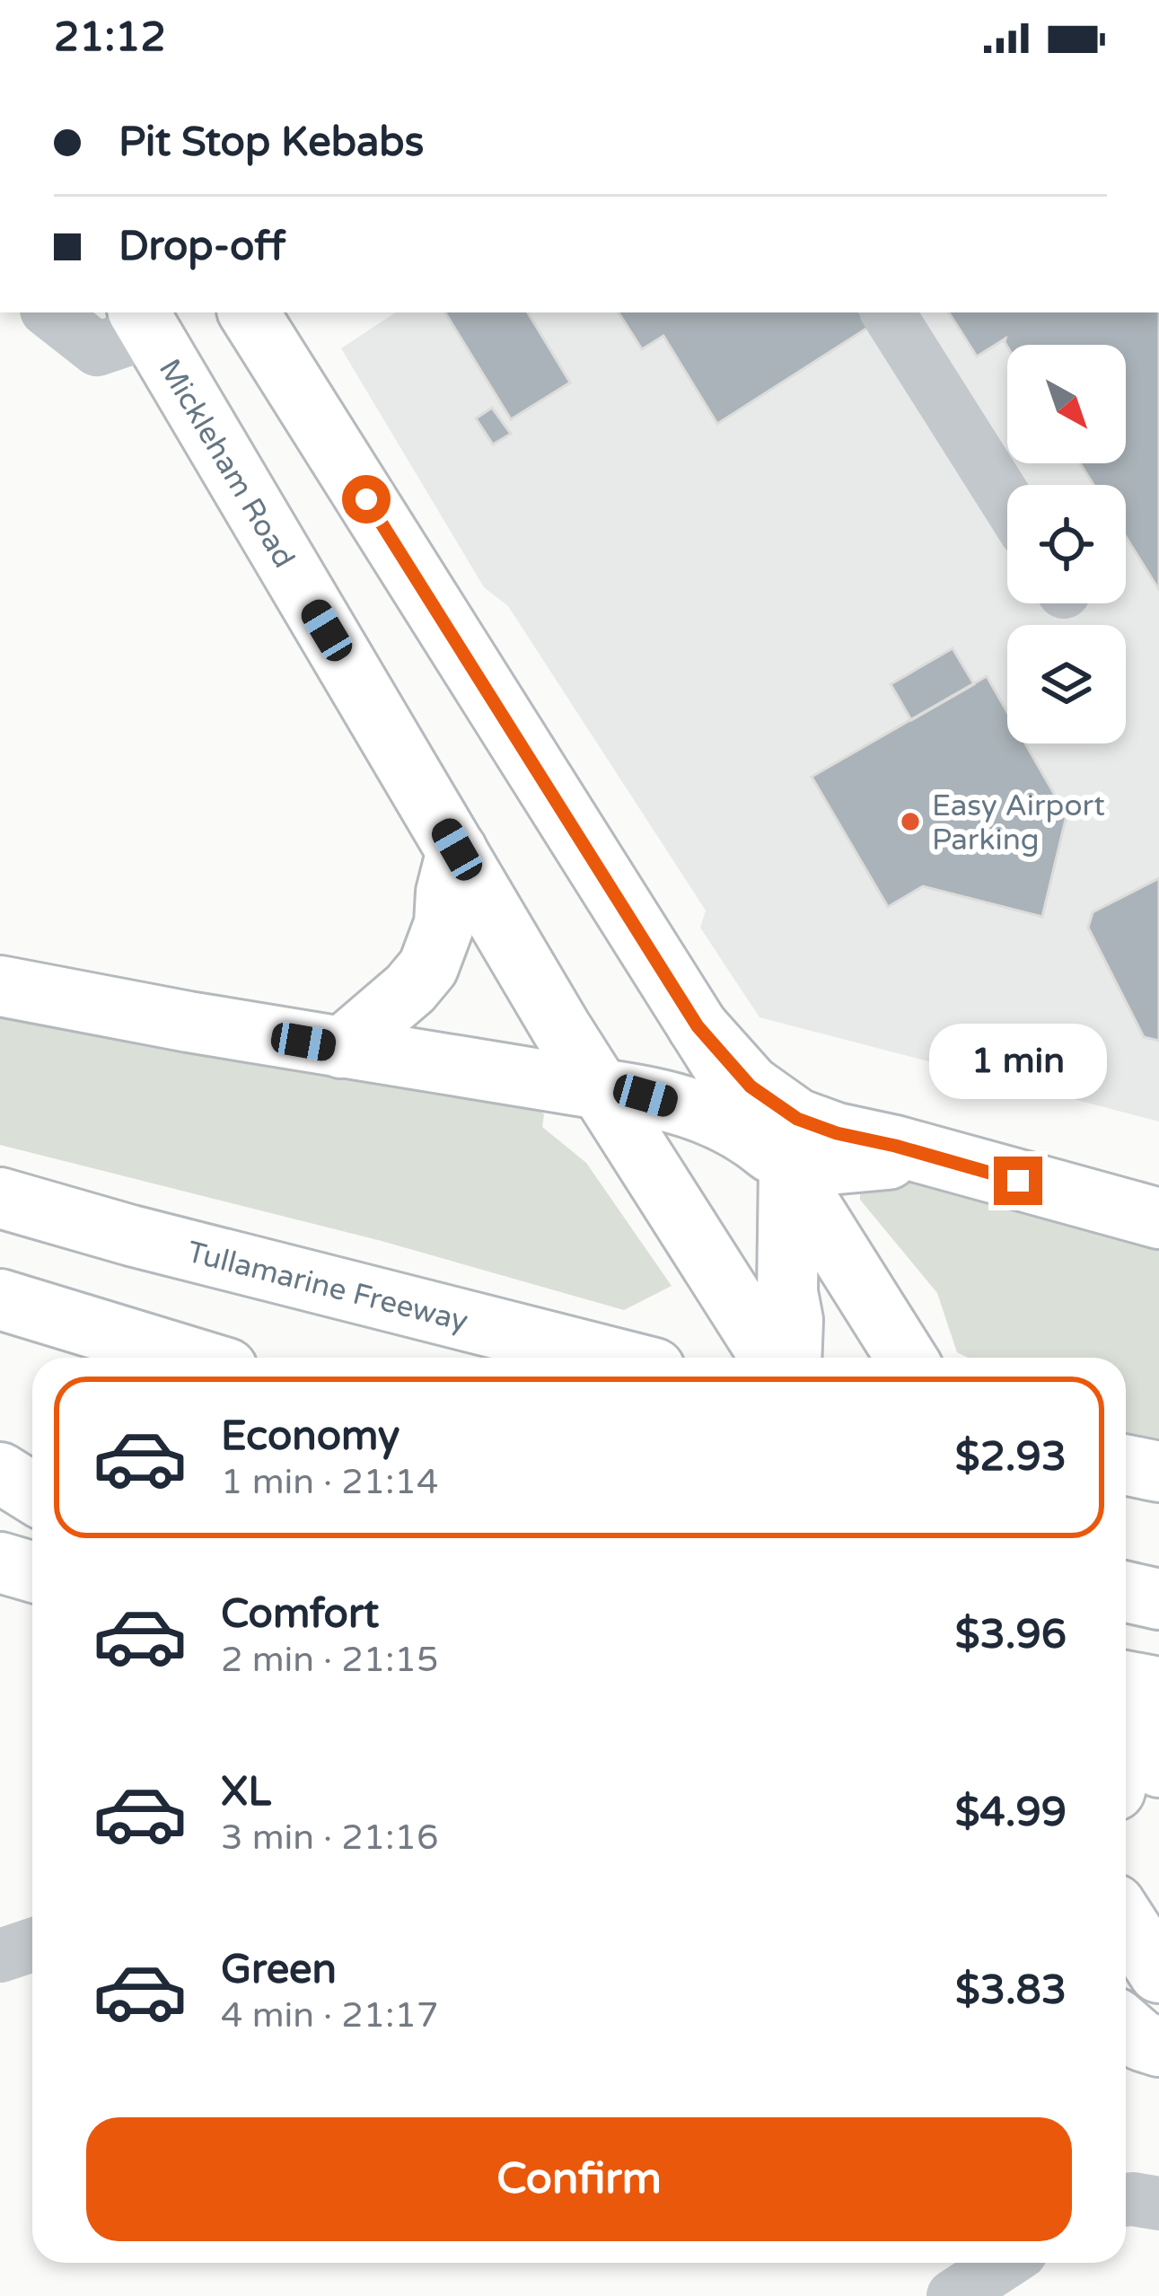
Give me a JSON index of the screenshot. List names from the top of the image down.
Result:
{
  "streets": {
    "main road": ["Mickleham Road", "Tullamarine Freeway"]
  },
  "places": ["Easy Airport Parking"],
  "north": "bottom right",
  "page": {
    "status": "21:12",
    "banner": ["Pit Stop Kebabs", "Drop-off"],
    "bubble": "1 min",
    "list": [
      {
        "name": "Economy",
        "note": "1 min · 21:14",
        "value": "$2.93"
      },
      {
        "name": "Comfort",
        "note": "2 min · 21:15",
        "value": "$3.96"
      },
      {
        "name": "XL",
        "note": "3 min · 21:16",
        "value": "$4.99"
      },
      {
        "name": "Green",
        "note": "4 min · 21:17",
        "value": "$3.83"
      }
    ],
    "buttons": "Confirm"
  }
}
